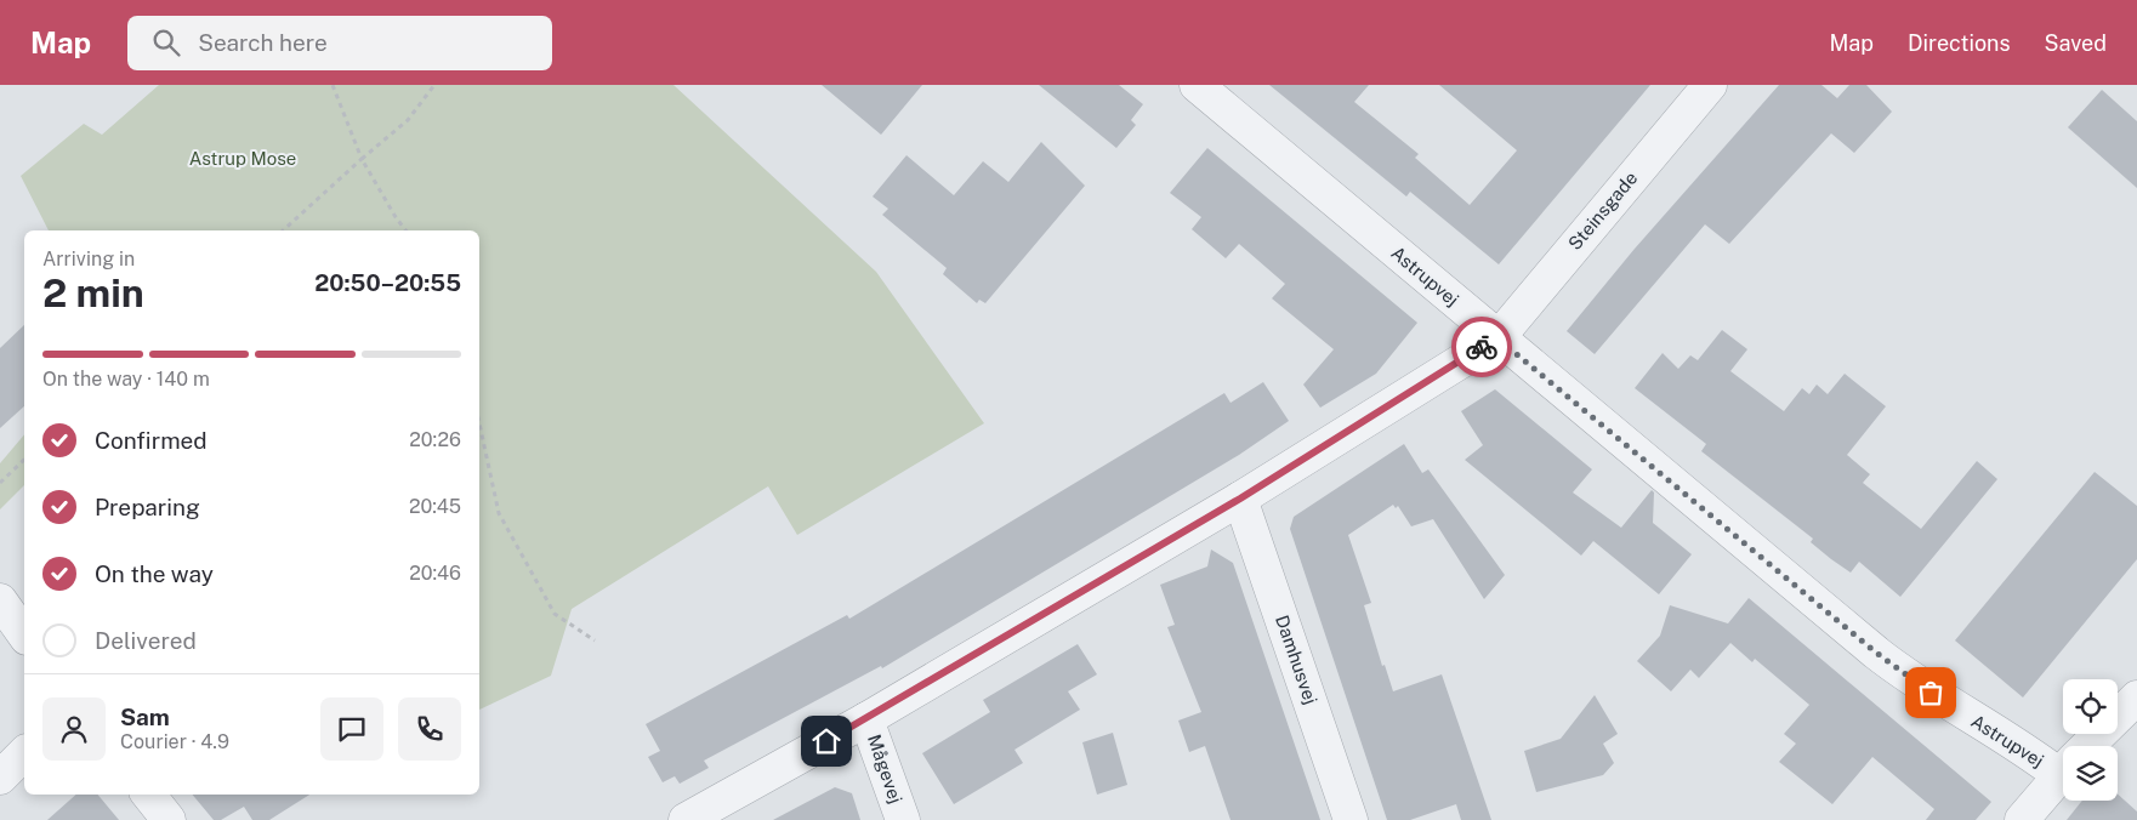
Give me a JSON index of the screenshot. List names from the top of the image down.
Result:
{
  "streets": {
    "street": [
      "Steinsgade",
      "Astrupvej",
      "Damhusvej",
      "Mågevej"
    ]
  },
  "crossings": [
    ["Steinsgade", "Astrupvej"],
    ["Steinsgade", "Damhusvej"],
    ["Steinsgade", "Mågevej"]
  ],
  "parks": ["Astrup Mose"],
  "page": {
    "header": "Map",
    "search": "Search here",
    "nav": ["Map", "Directions", "Saved"],
    "heading": ["2 min", "Arriving in", "20:50–20:55"],
    "panel": ["Sam", "Courier · 4.9"],
    "bar": "On the way · 140 m",
    "list": [
      ["Confirmed", "20:26"],
      ["Preparing", "20:45"],
      ["On the way", "20:46"],
      "Delivered"
    ]
  }
}
